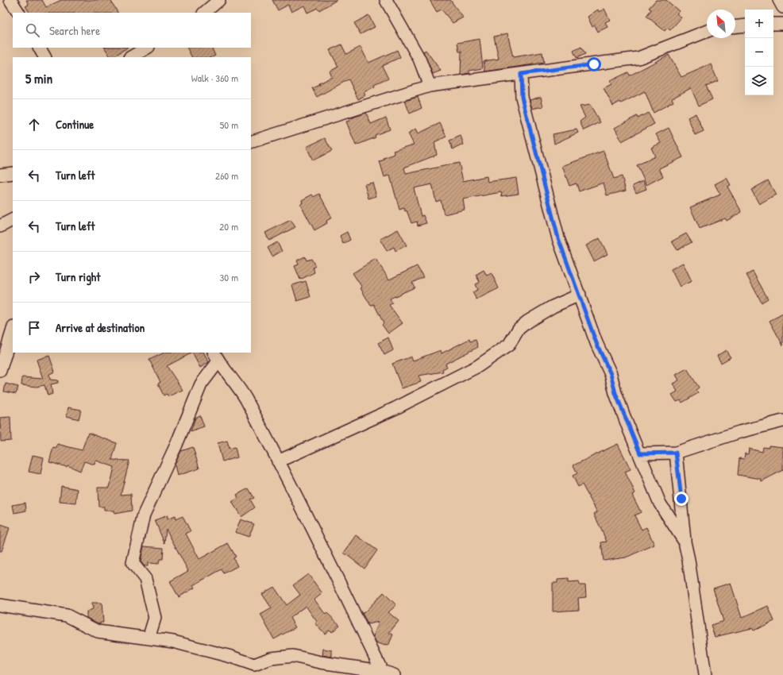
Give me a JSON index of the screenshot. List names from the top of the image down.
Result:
{
  "north": "top left",
  "page": {
    "map_buttons": ["+", "−"],
    "search": "Search here",
    "heading": ["5 min", "Walk · 360 m"],
    "list": [
      ["Continue", "50 m"],
      ["Turn left", "260 m"],
      ["Turn left", "20 m"],
      ["Turn right", "30 m"],
      "Arrive at destination"
    ]
  }
}
